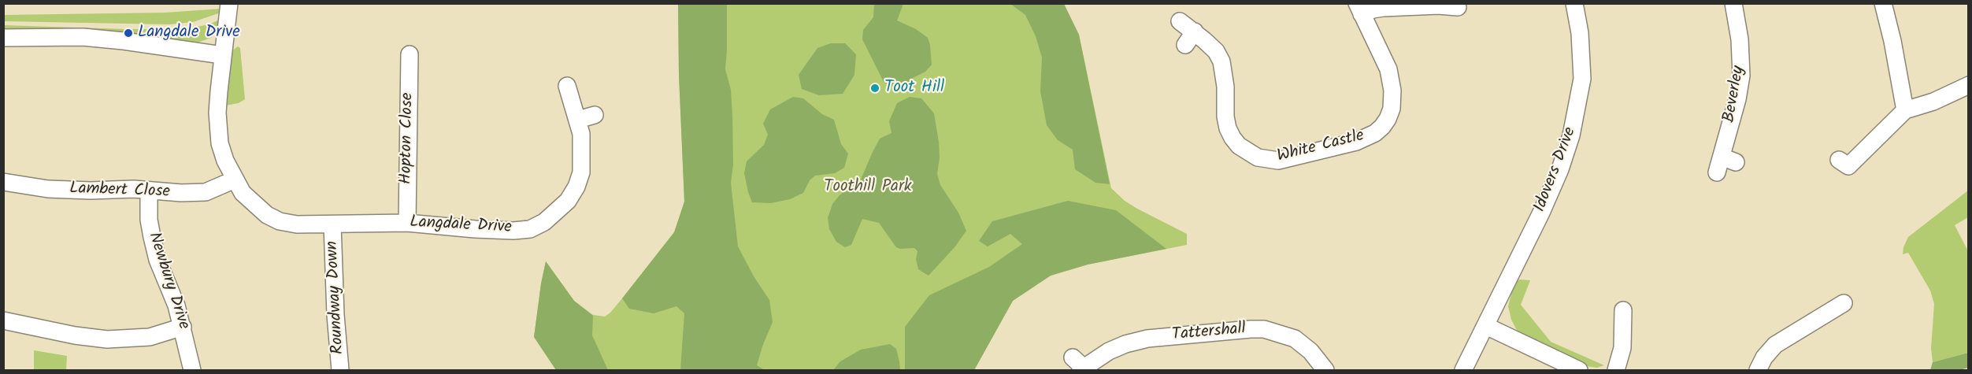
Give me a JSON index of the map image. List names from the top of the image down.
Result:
{
  "streets": {
    "street": [
      "Beverley",
      "Hopton Close",
      "White Castle",
      "Idovers Drive",
      "Lambert Close",
      "Langdale Drive",
      "Newbury Drive",
      "Roundway Down",
      "Tattershall"
    ]
  },
  "crossings": [
    ["Hopton Close", "Langdale Drive"],
    ["Lambert Close", "Langdale Drive"],
    ["Lambert Close", "Newbury Drive"],
    ["Langdale Drive", "Roundway Down"]
  ],
  "parks": ["Toothill Park"],
  "places": ["Langdale Drive", "Toot Hill"]
}
